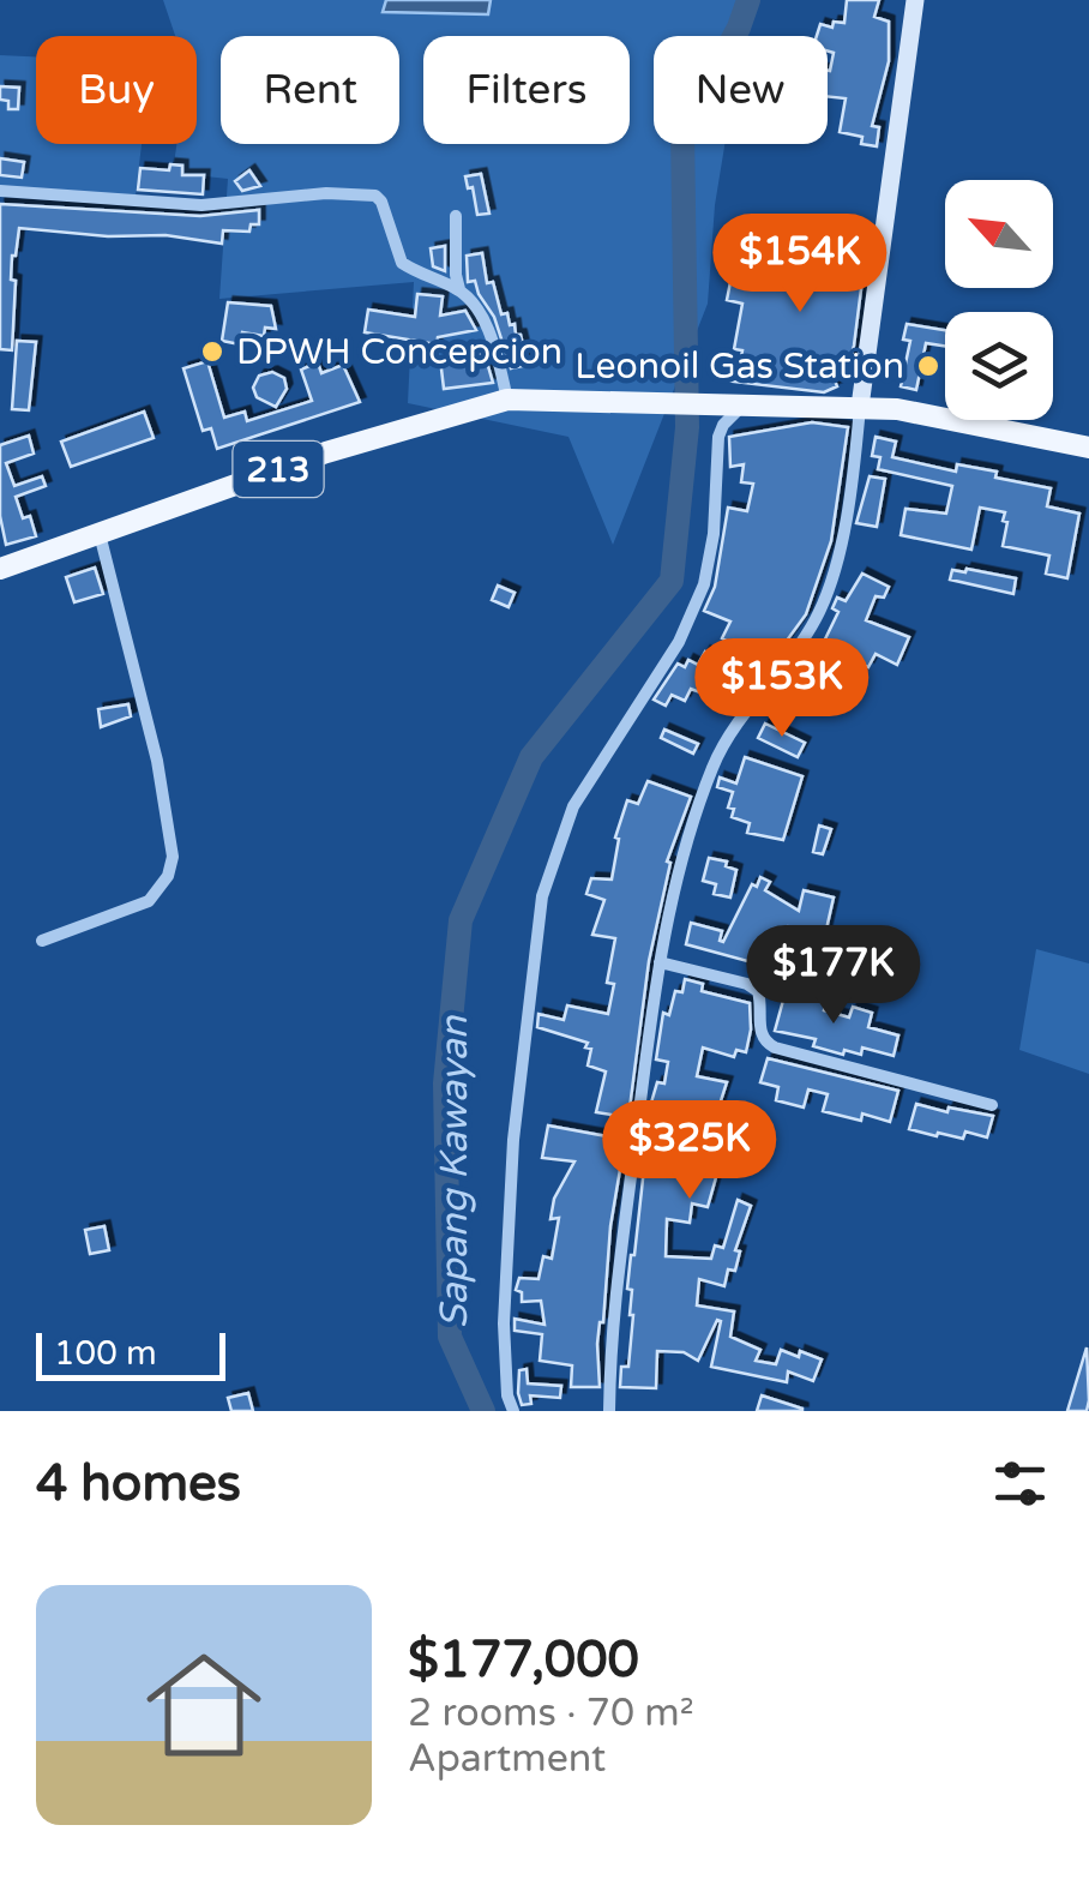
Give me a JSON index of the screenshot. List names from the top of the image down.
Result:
{
  "streets": {
    "main road": ["213"]
  },
  "water": ["Sapang Kawayan"],
  "places": ["DPWH Concepcion", "Leonoil Gas Station"],
  "scale_bar": "100 m",
  "north": "top left",
  "page": {
    "chip": [
      "Buy",
      "Rent",
      "Filters",
      "New"
    ],
    "price": [
      "$154K",
      "$153K",
      "$177K",
      "$325K"
    ],
    "scale": "100 m",
    "heading": "4 homes",
    "list": [
      {
        "name": "$177,000",
        "note": "2 rooms · 70 m² · Apartment"
      }
    ]
  }
}
